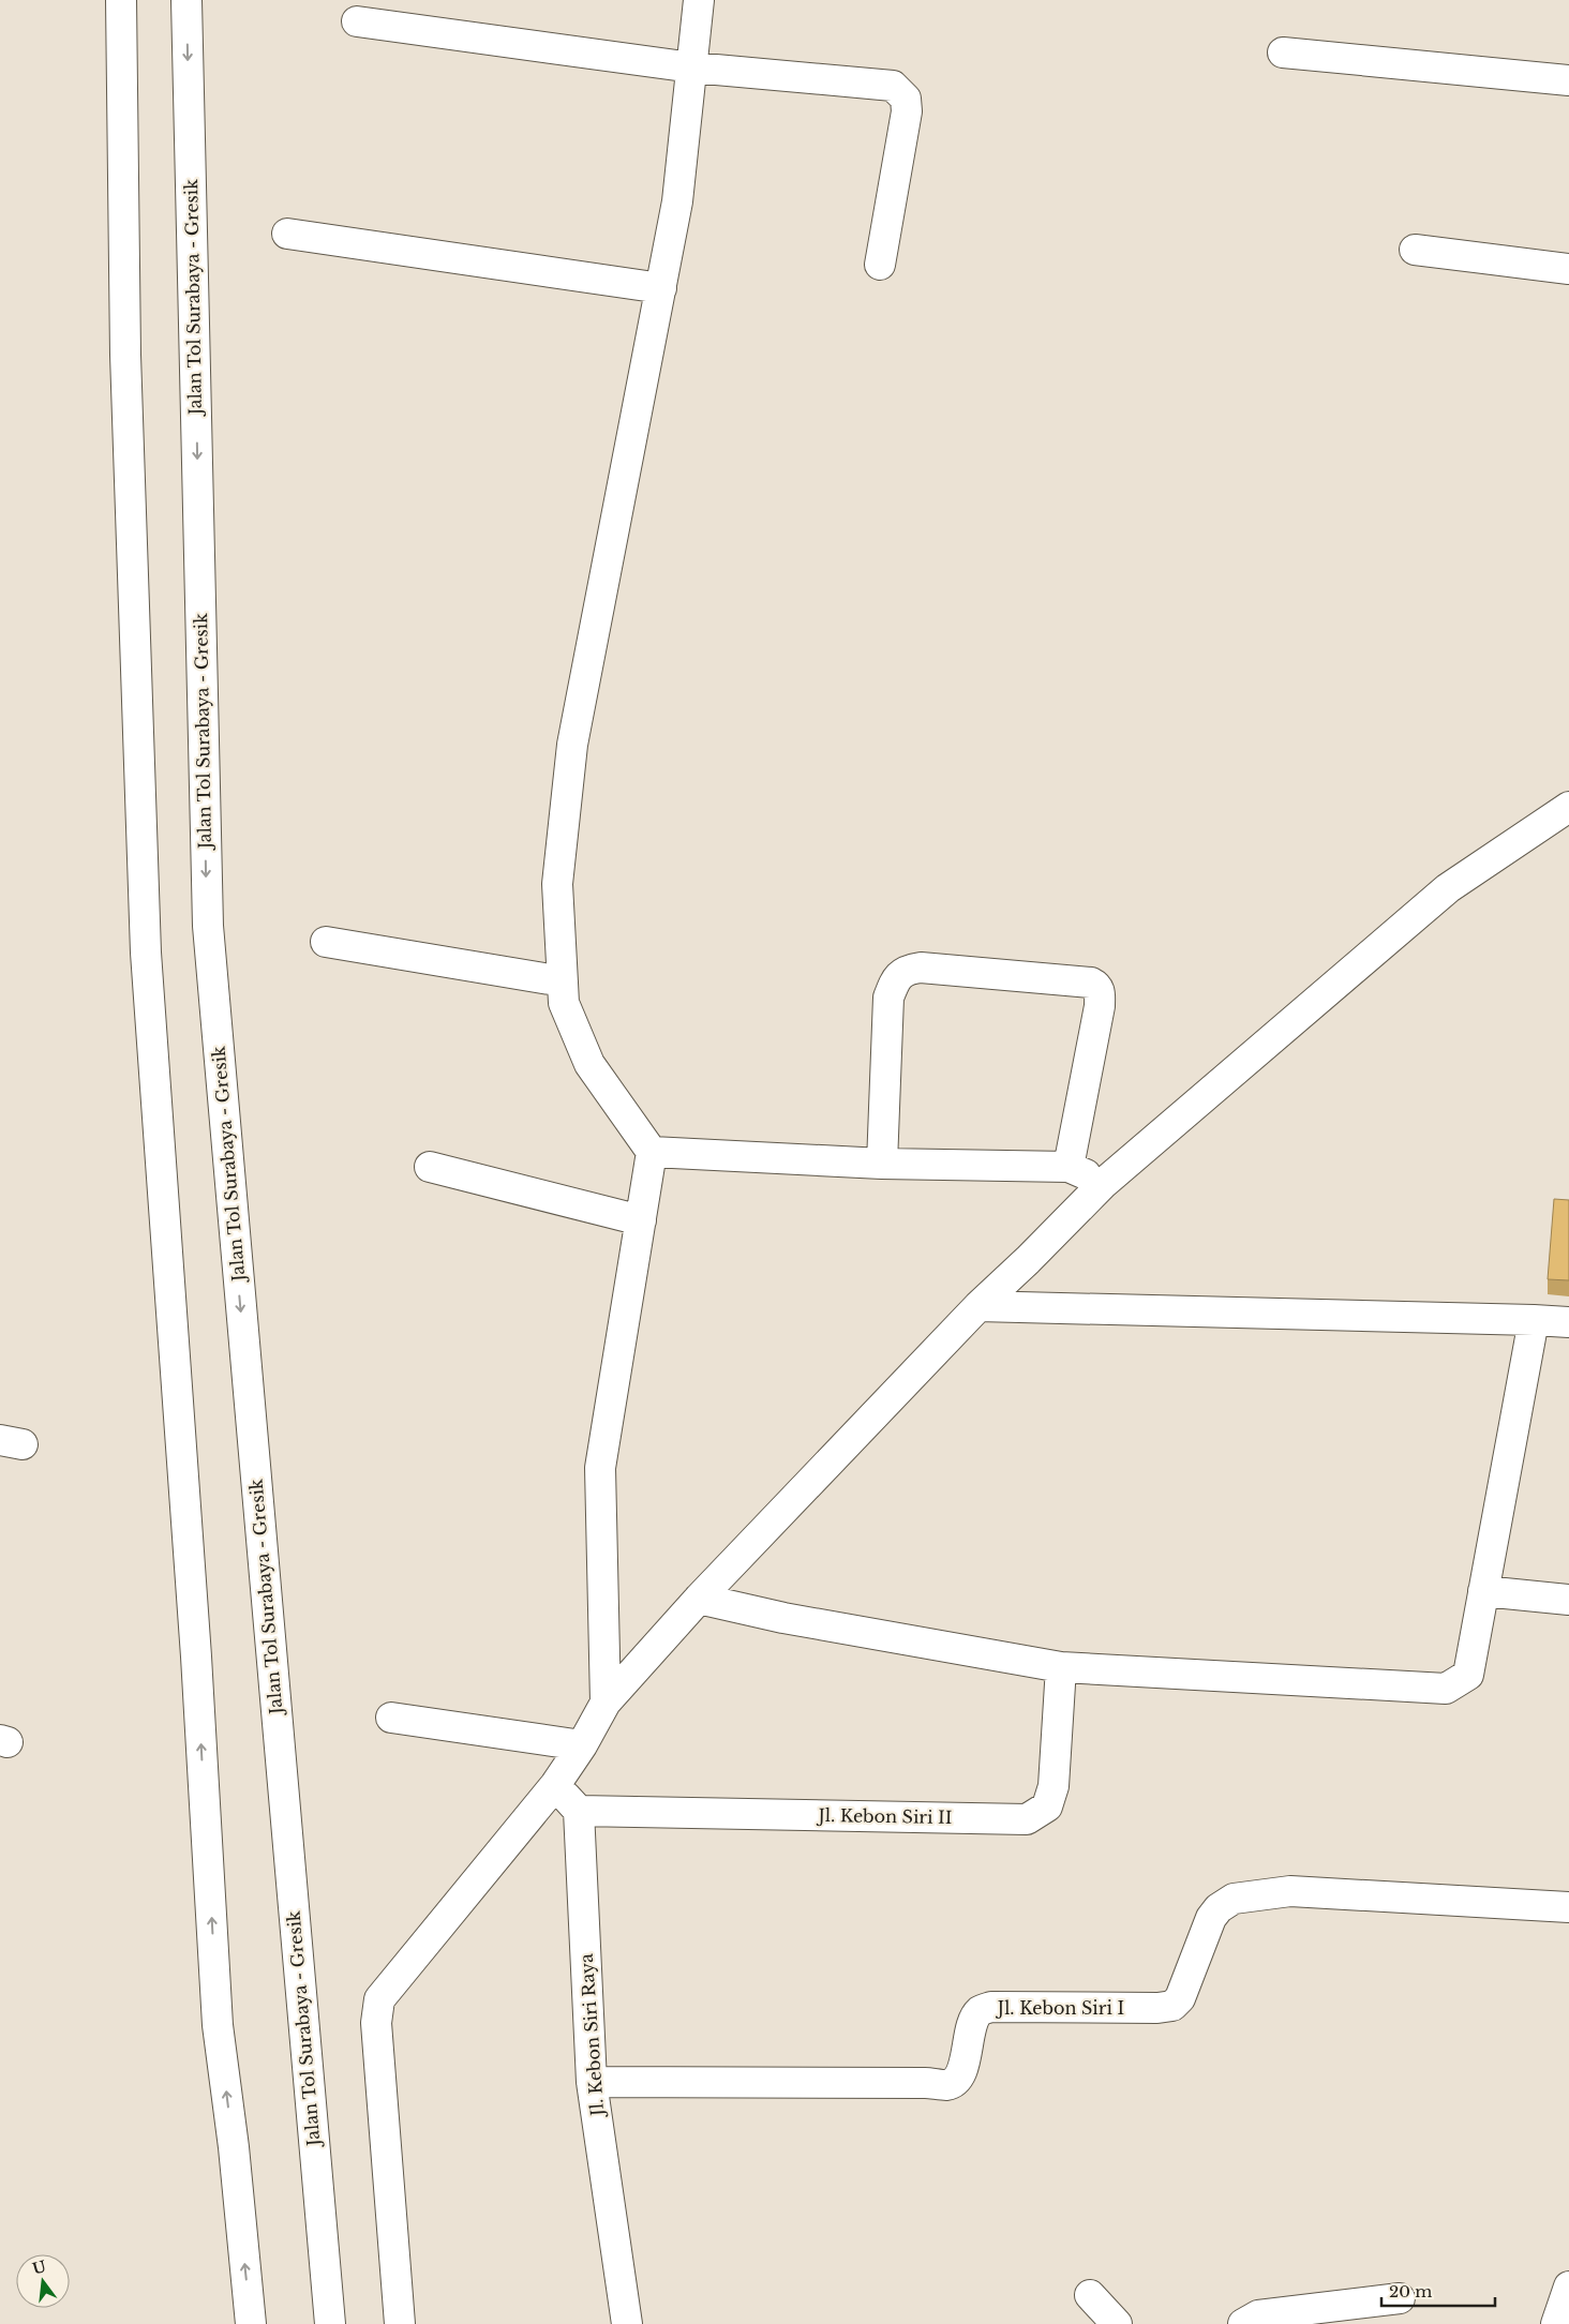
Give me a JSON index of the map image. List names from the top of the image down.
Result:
{
  "streets": {
    "main road": [
      "Jalan Tol Surabaya - Gresik",
      "Jl. Kebon Siri II",
      "Jl. Kebon Siri I",
      "Jl. Kebon Siri Raya"
    ]
  },
  "crossings": [
    ["Jl. Kebon Siri II", "Jl. Kebon Siri Raya"],
    ["Jl. Kebon Siri I", "Jl. Kebon Siri Raya"]
  ],
  "scale_bar": "20 m",
  "north": "top"
}
